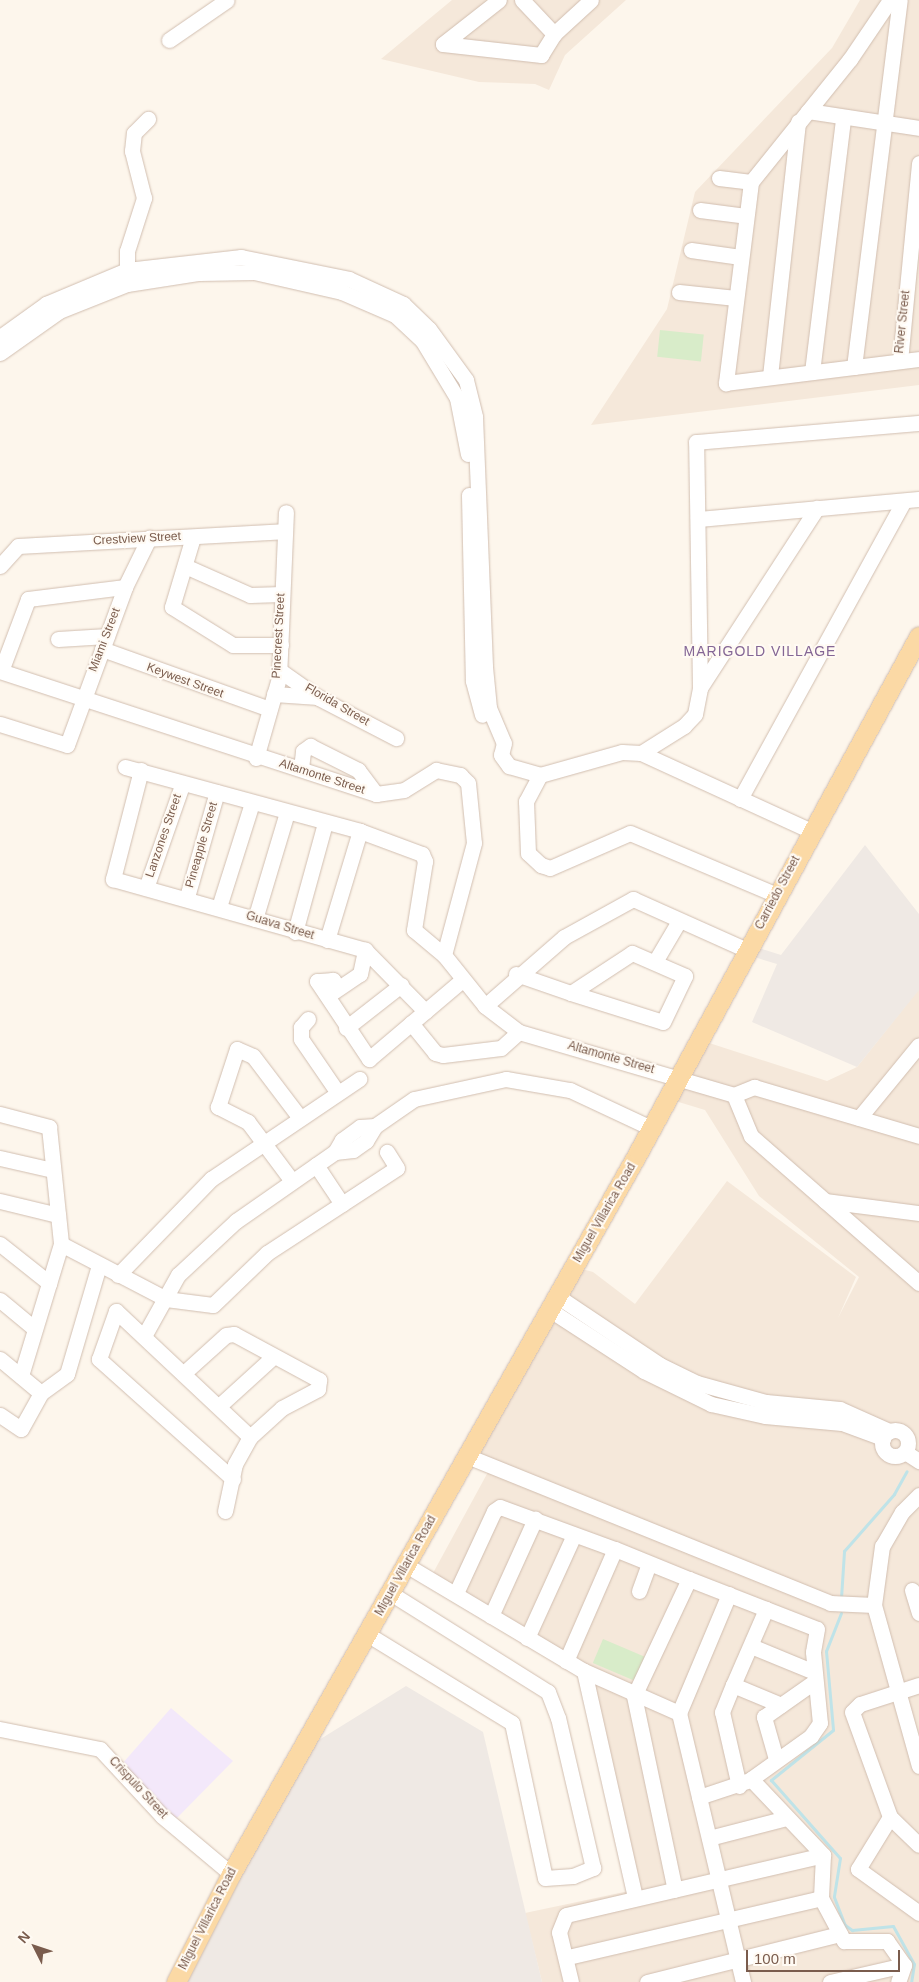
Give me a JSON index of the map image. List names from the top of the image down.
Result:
{
  "streets": {
    "main road": ["Carriedo Street", "Miguel Villarica Road"],
    "street": [
      "River Street",
      "Crestview Street",
      "Pinecrest Street",
      "Miami Street",
      "Keywest Street",
      "Florida Street",
      "Altamonte Street",
      "Lanzones Street",
      "Pineapple Street",
      "Guava Street",
      "Crispulo Street"
    ]
  },
  "crossings": [
    ["Crestview Street", "Pinecrest Street"],
    ["Crestview Street", "Miami Street"],
    ["Pinecrest Street", "Keywest Street"],
    ["Pinecrest Street", "Florida Street"],
    ["Pinecrest Street", "Altamonte Street"],
    ["Miami Street", "Keywest Street"],
    ["Miami Street", "Altamonte Street"],
    ["Altamonte Street", "Carriedo Street"],
    ["Lanzones Street", "Guava Street"],
    ["Pineapple Street", "Guava Street"],
    ["Carriedo Street", "Miguel Villarica Road"],
    ["Miguel Villarica Road", "Crispulo Street"]
  ],
  "districts": ["MARIGOLD VILLAGE"],
  "scale_bar": "100 m",
  "north": "top left"
}
